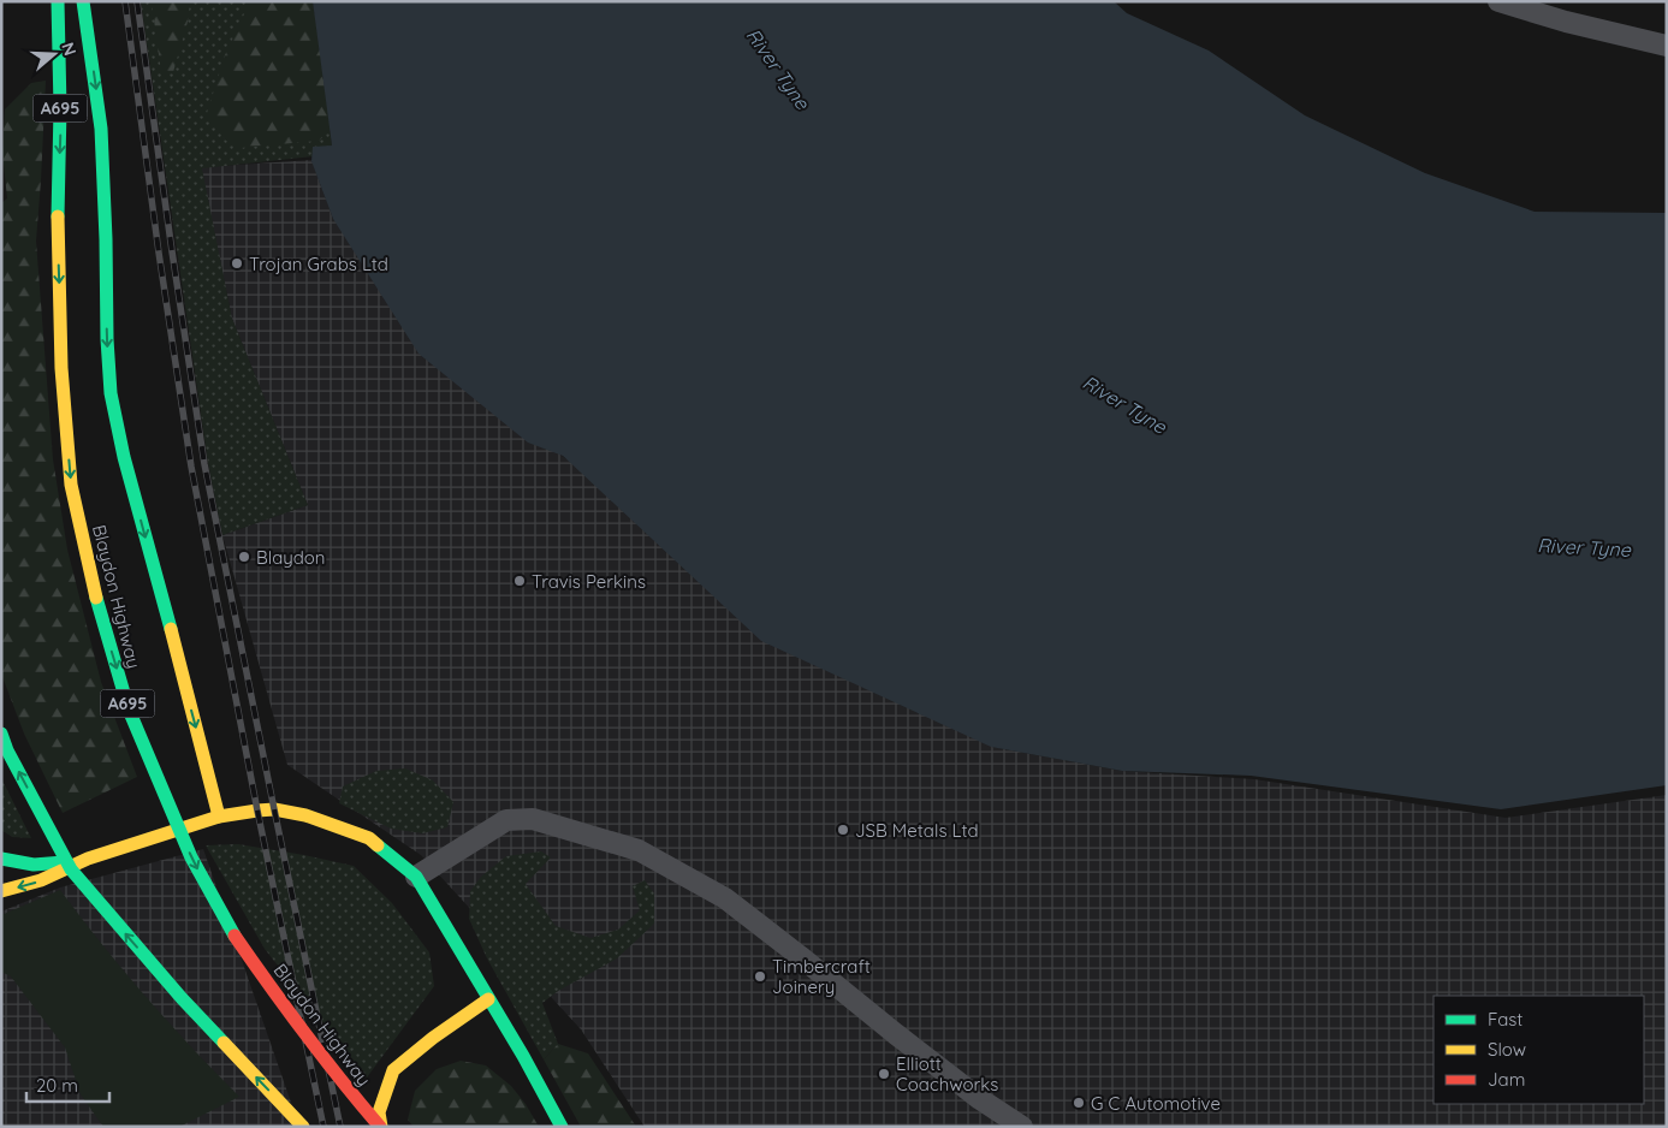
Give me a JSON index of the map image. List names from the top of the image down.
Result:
{
  "streets": {
    "main road": ["A695", "Blaydon Highway"]
  },
  "water": ["River Tyne"],
  "places": [
    "Trojan Grabs Ltd",
    "Blaydon",
    "Travis Perkins",
    "JSB Metals Ltd",
    "Timbercraft Joinery",
    "Elliott Coachworks",
    "G C Automotive"
  ],
  "legend": ["Fast", "Slow", "Jam"],
  "scale_bar": "20 m",
  "north": "right"
}
